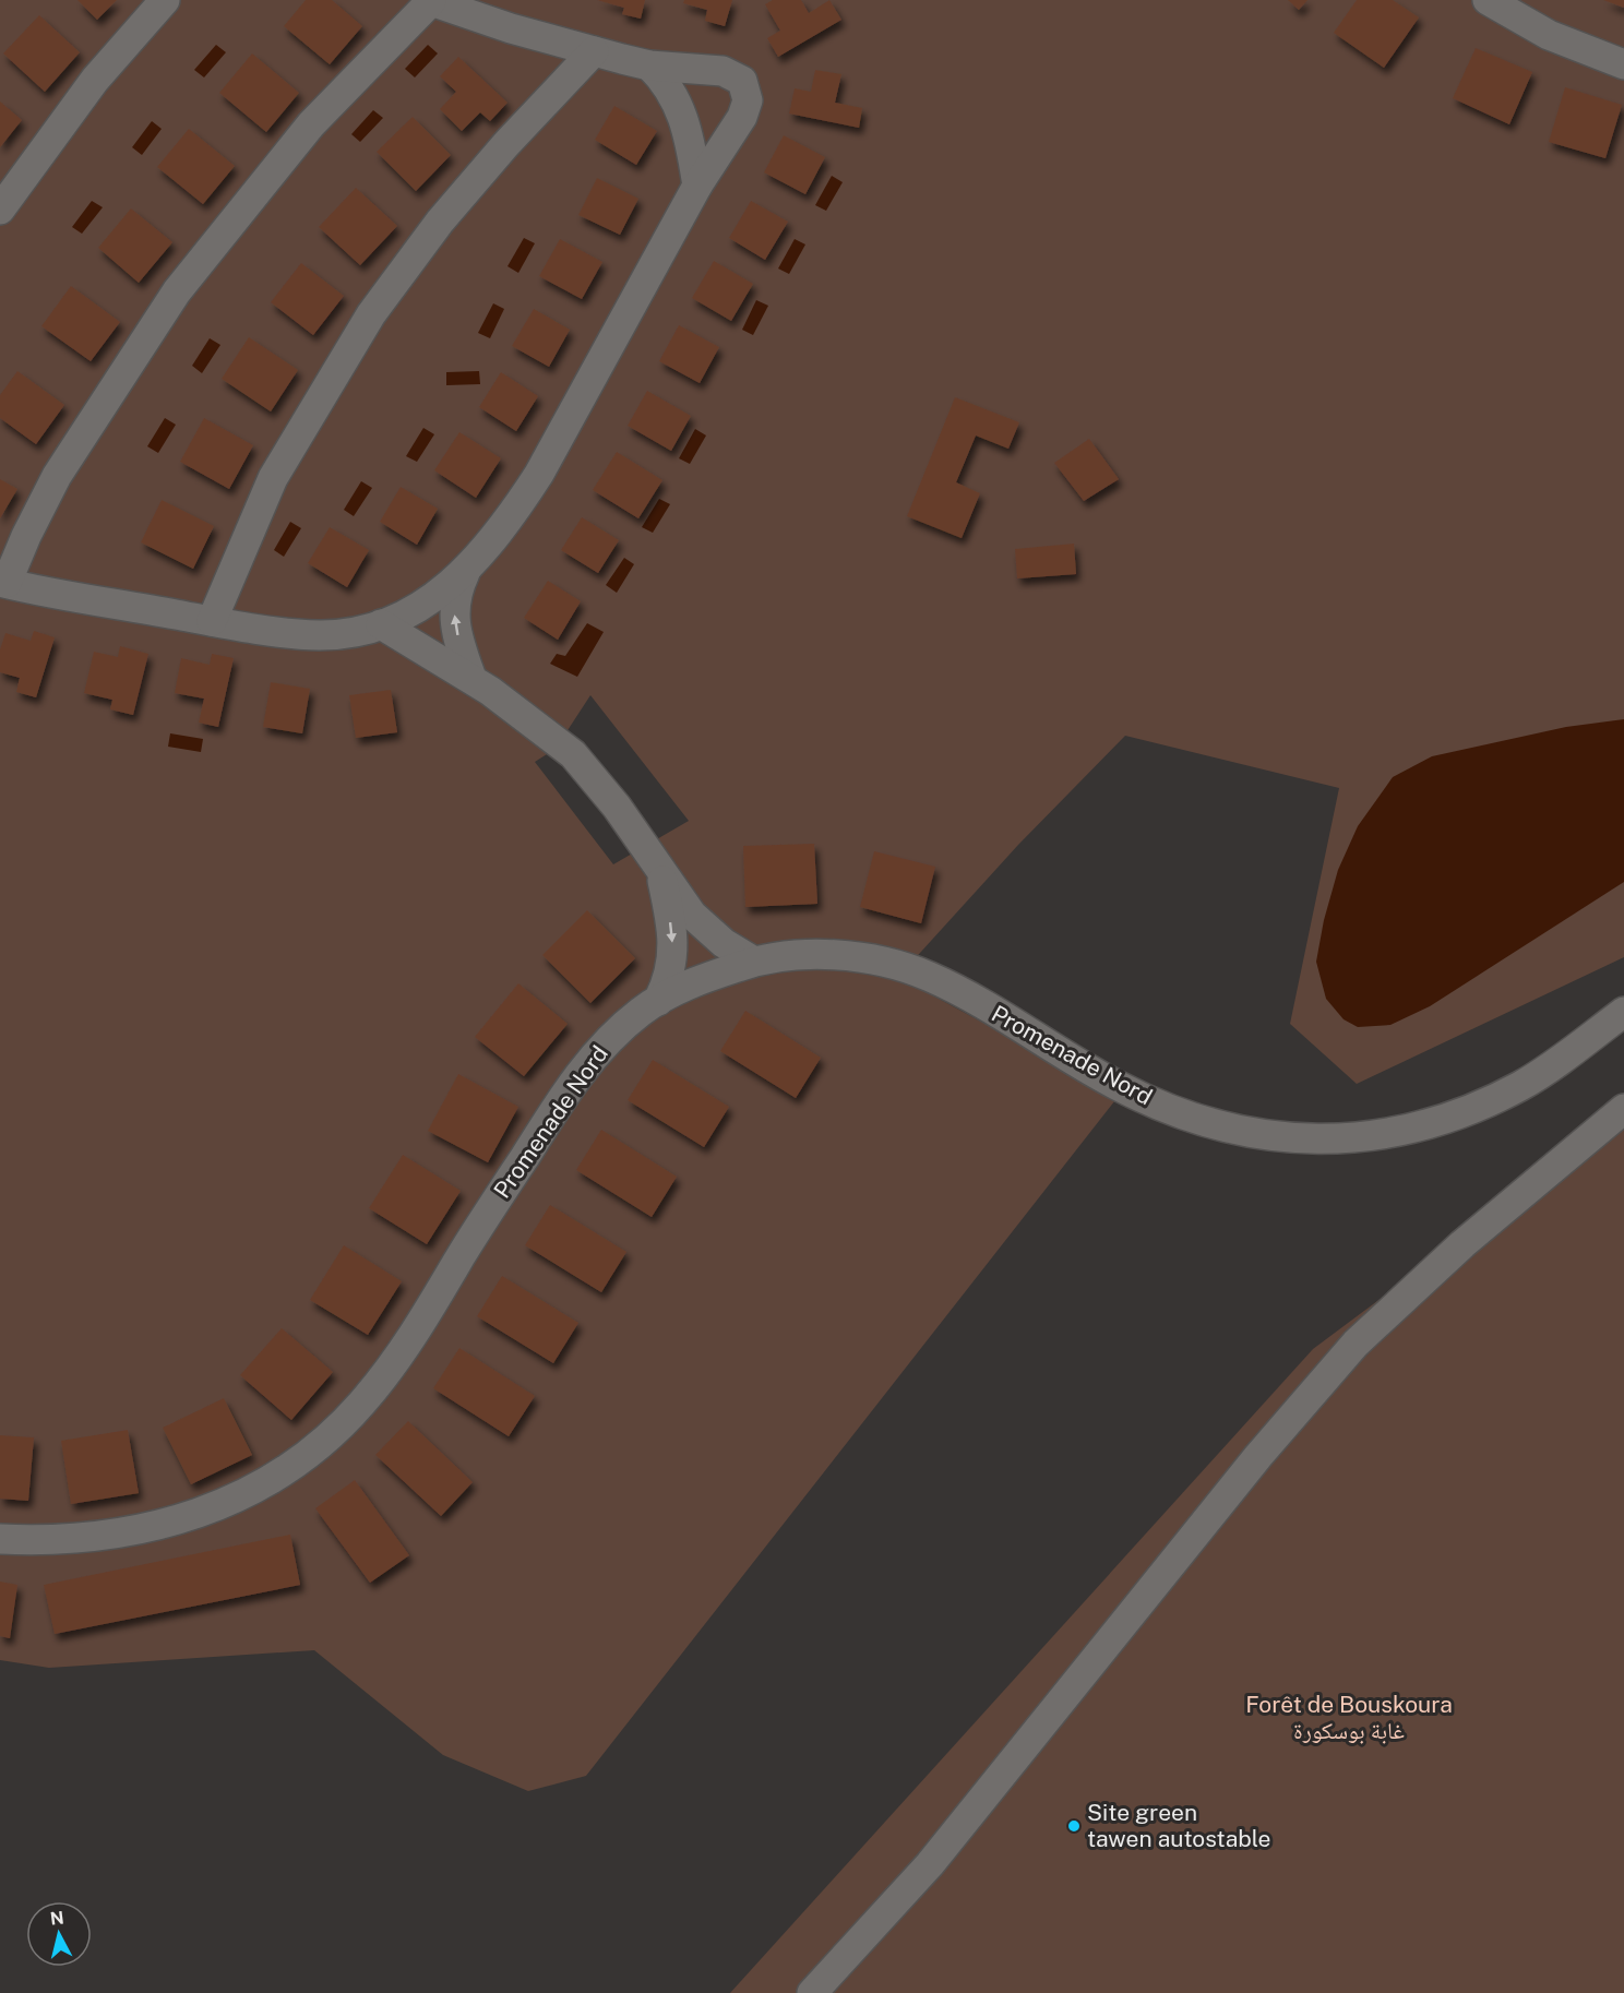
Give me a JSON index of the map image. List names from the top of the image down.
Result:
{
  "streets": {
    "street": ["Promenade Nord"]
  },
  "parks": ["Forêt de Bouskoura غابة بوسكورة"],
  "places": ["Site green tawen autostable"],
  "north": "top"
}
